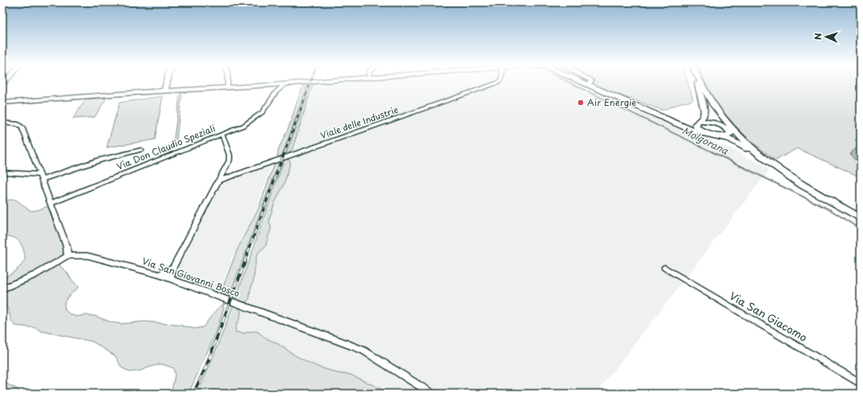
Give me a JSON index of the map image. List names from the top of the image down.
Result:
{
  "streets": {
    "street": [
      "Viale delle Industrie",
      "Via Don Claudio Speziali",
      "Via San Giovanni Bosco",
      "Via San Giacomo"
    ]
  },
  "water": ["Molgorana"],
  "places": ["Air Energie"],
  "north": "left"
}
